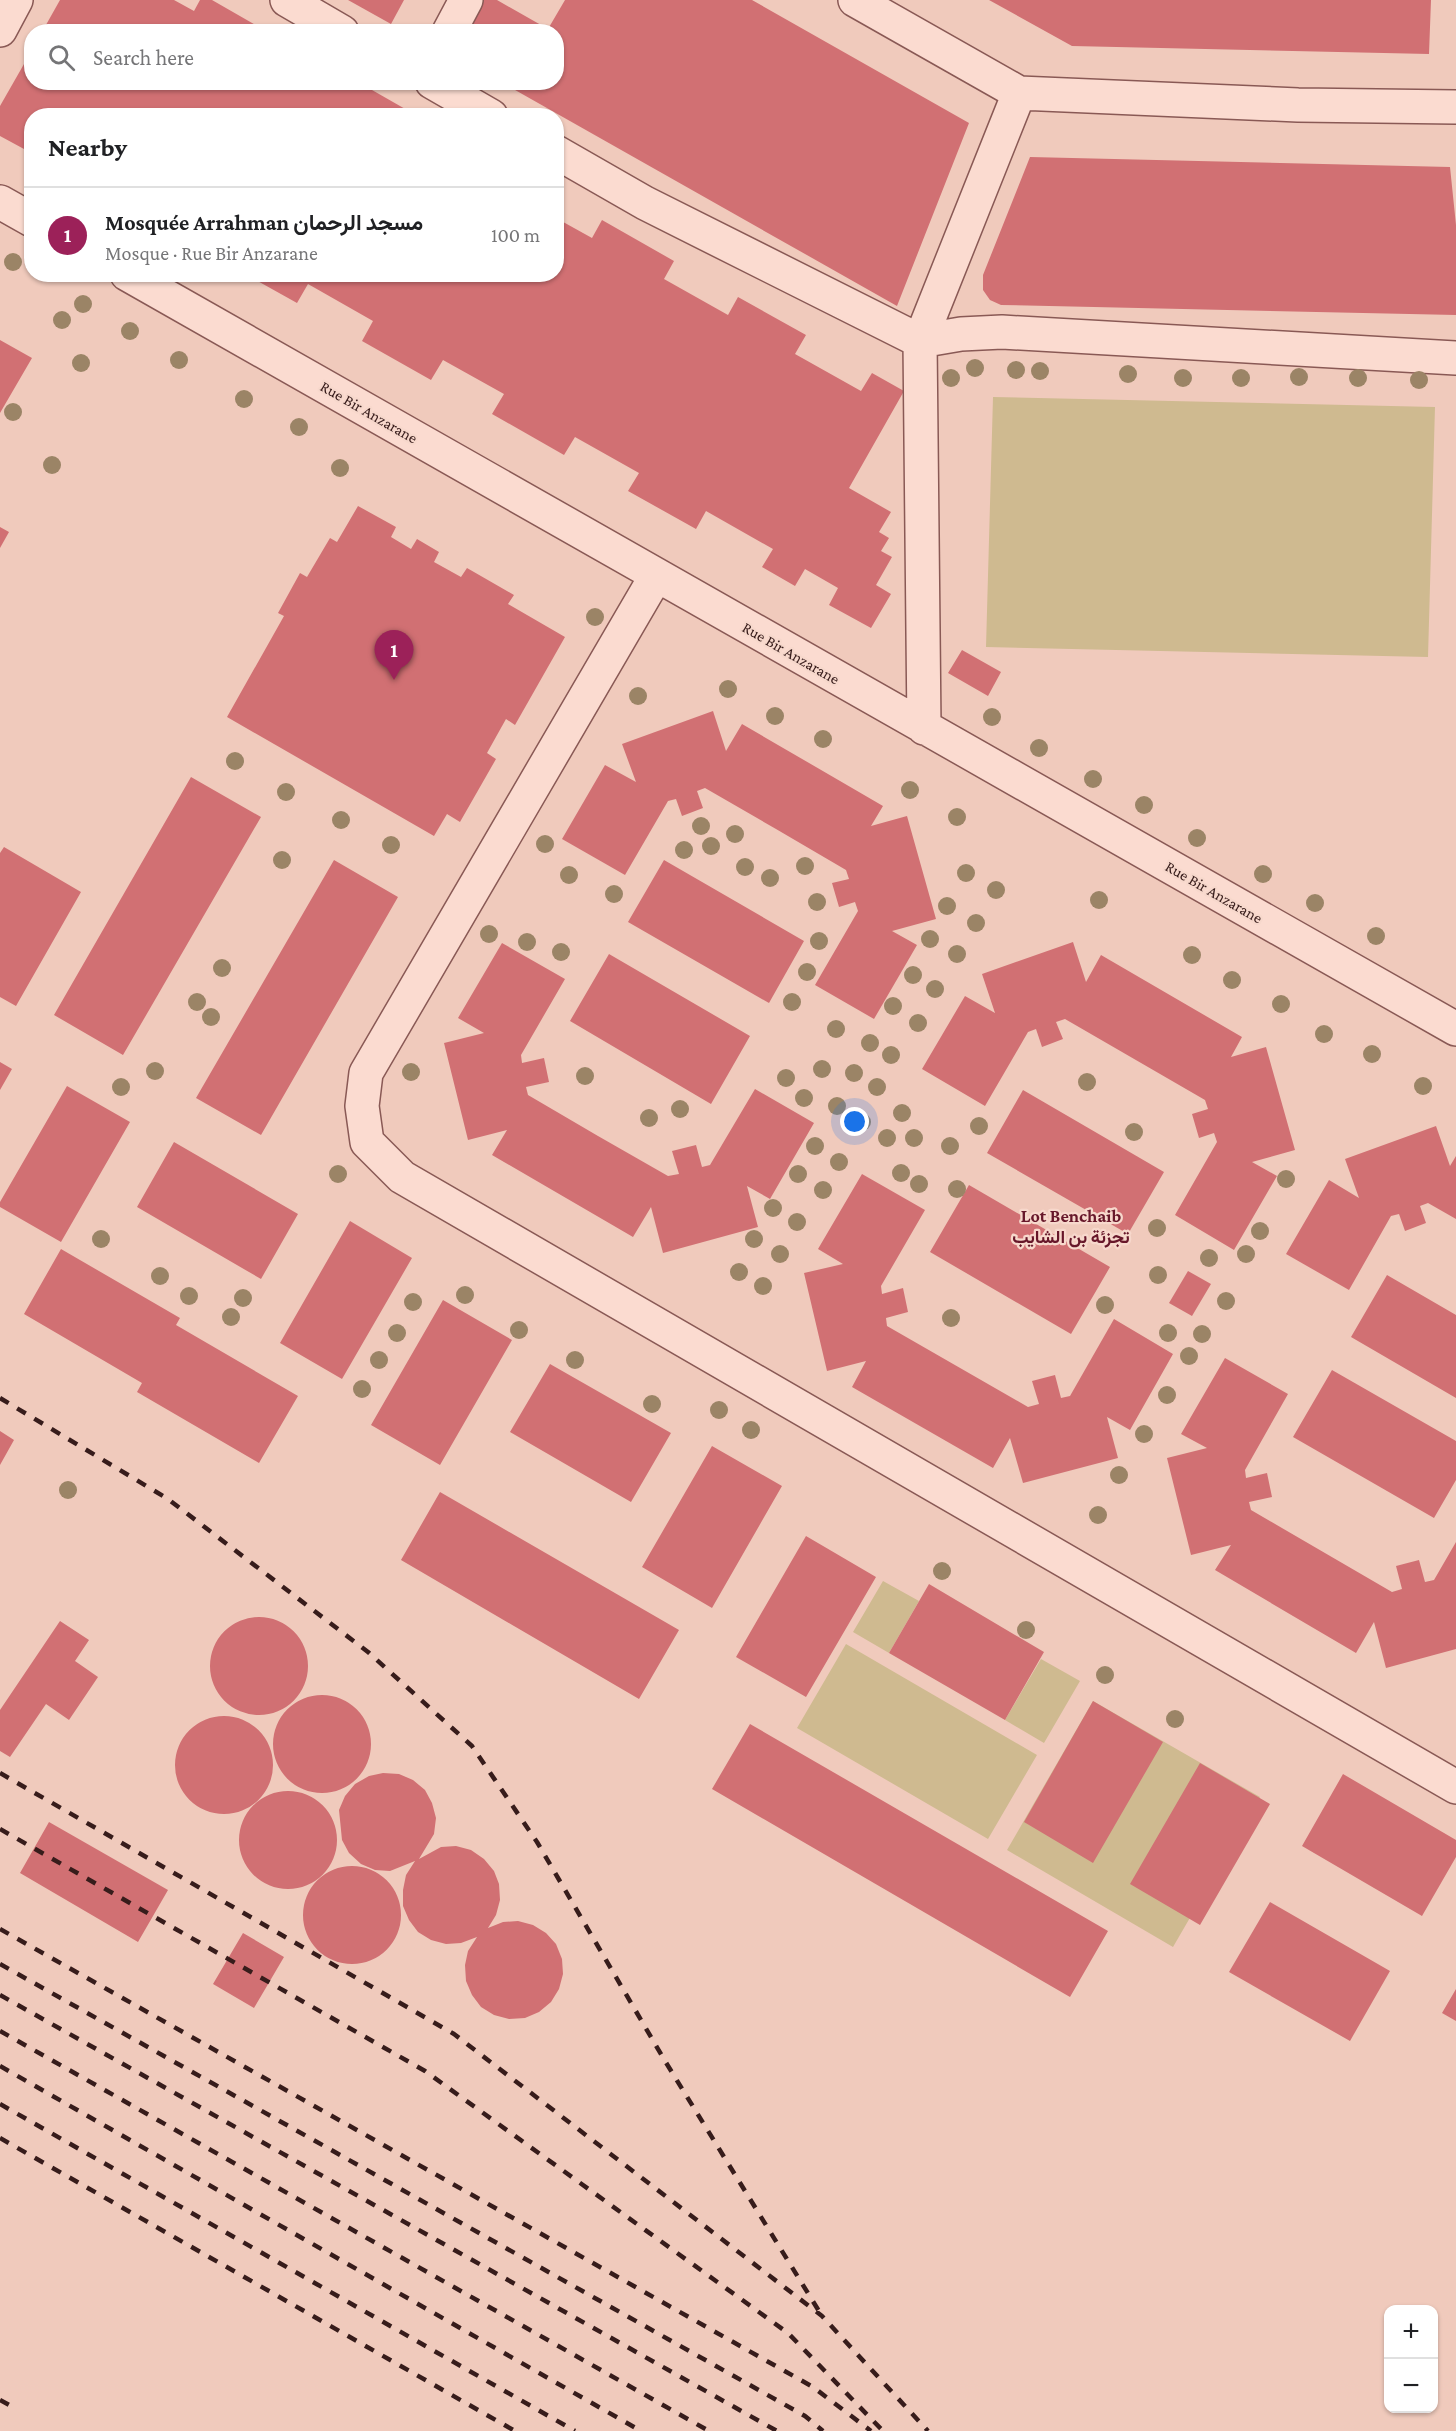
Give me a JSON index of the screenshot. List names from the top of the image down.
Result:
{
  "streets": {
    "street": ["Rue Bir Anzarane"]
  },
  "districts": ["Lot Benchaib تجزئة بن الشايب"],
  "page": {
    "search": "Search here",
    "heading": "Nearby",
    "list": [
      {
        "mark": "1",
        "name": "Mosquée Arrahman مسجد الرحمان",
        "note": "Mosque · Rue Bir Anzarane",
        "value": "100 m"
      }
    ],
    "pins": "1",
    "map_buttons": ["+", "−"]
  }
}
